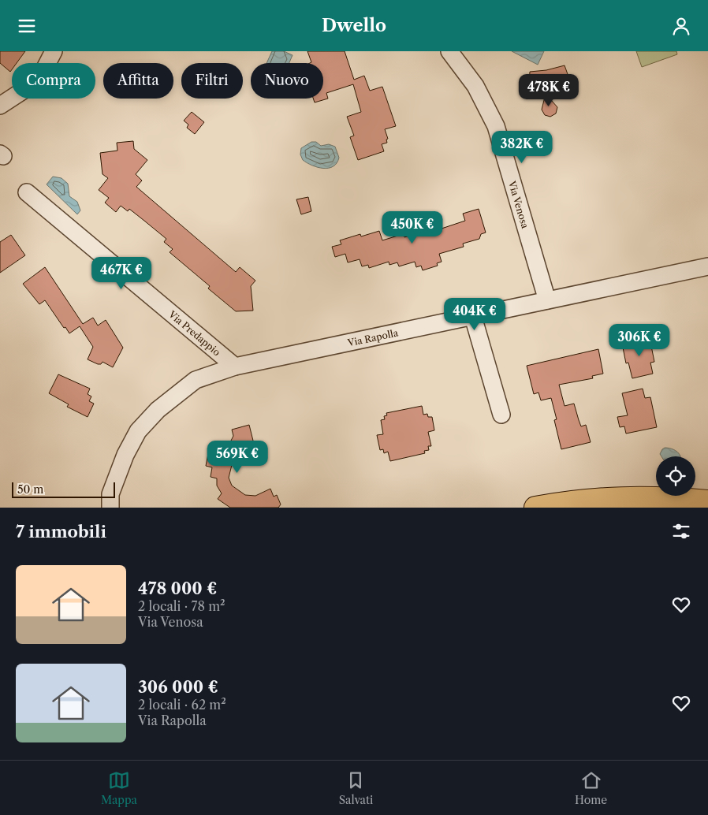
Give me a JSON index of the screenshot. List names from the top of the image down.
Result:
{
  "streets": {
    "street": ["Via Venosa", "Via Predappio", "Via Rapolla"]
  },
  "crossings": [
    ["Via Venosa", "Via Rapolla"],
    ["Via Predappio", "Via Rapolla"]
  ],
  "scale_bar": "50 m",
  "page": {
    "header": "Dwello",
    "chip": [
      "Compra",
      "Affitta",
      "Filtri",
      "Nuovo"
    ],
    "price": [
      "478K €",
      "382K €",
      "450K €",
      "467K €",
      "404K €",
      "306K €",
      "569K €"
    ],
    "scale": "50 m",
    "heading": "7 immobili",
    "list": [
      {
        "name": "478 000 €",
        "note": "2 locali · 78 m² · Via Venosa"
      },
      {
        "name": "306 000 €",
        "note": "2 locali · 62 m² · Via Rapolla"
      }
    ],
    "tabs": ["Mappa", "Salvati", "Home"]
  }
}
